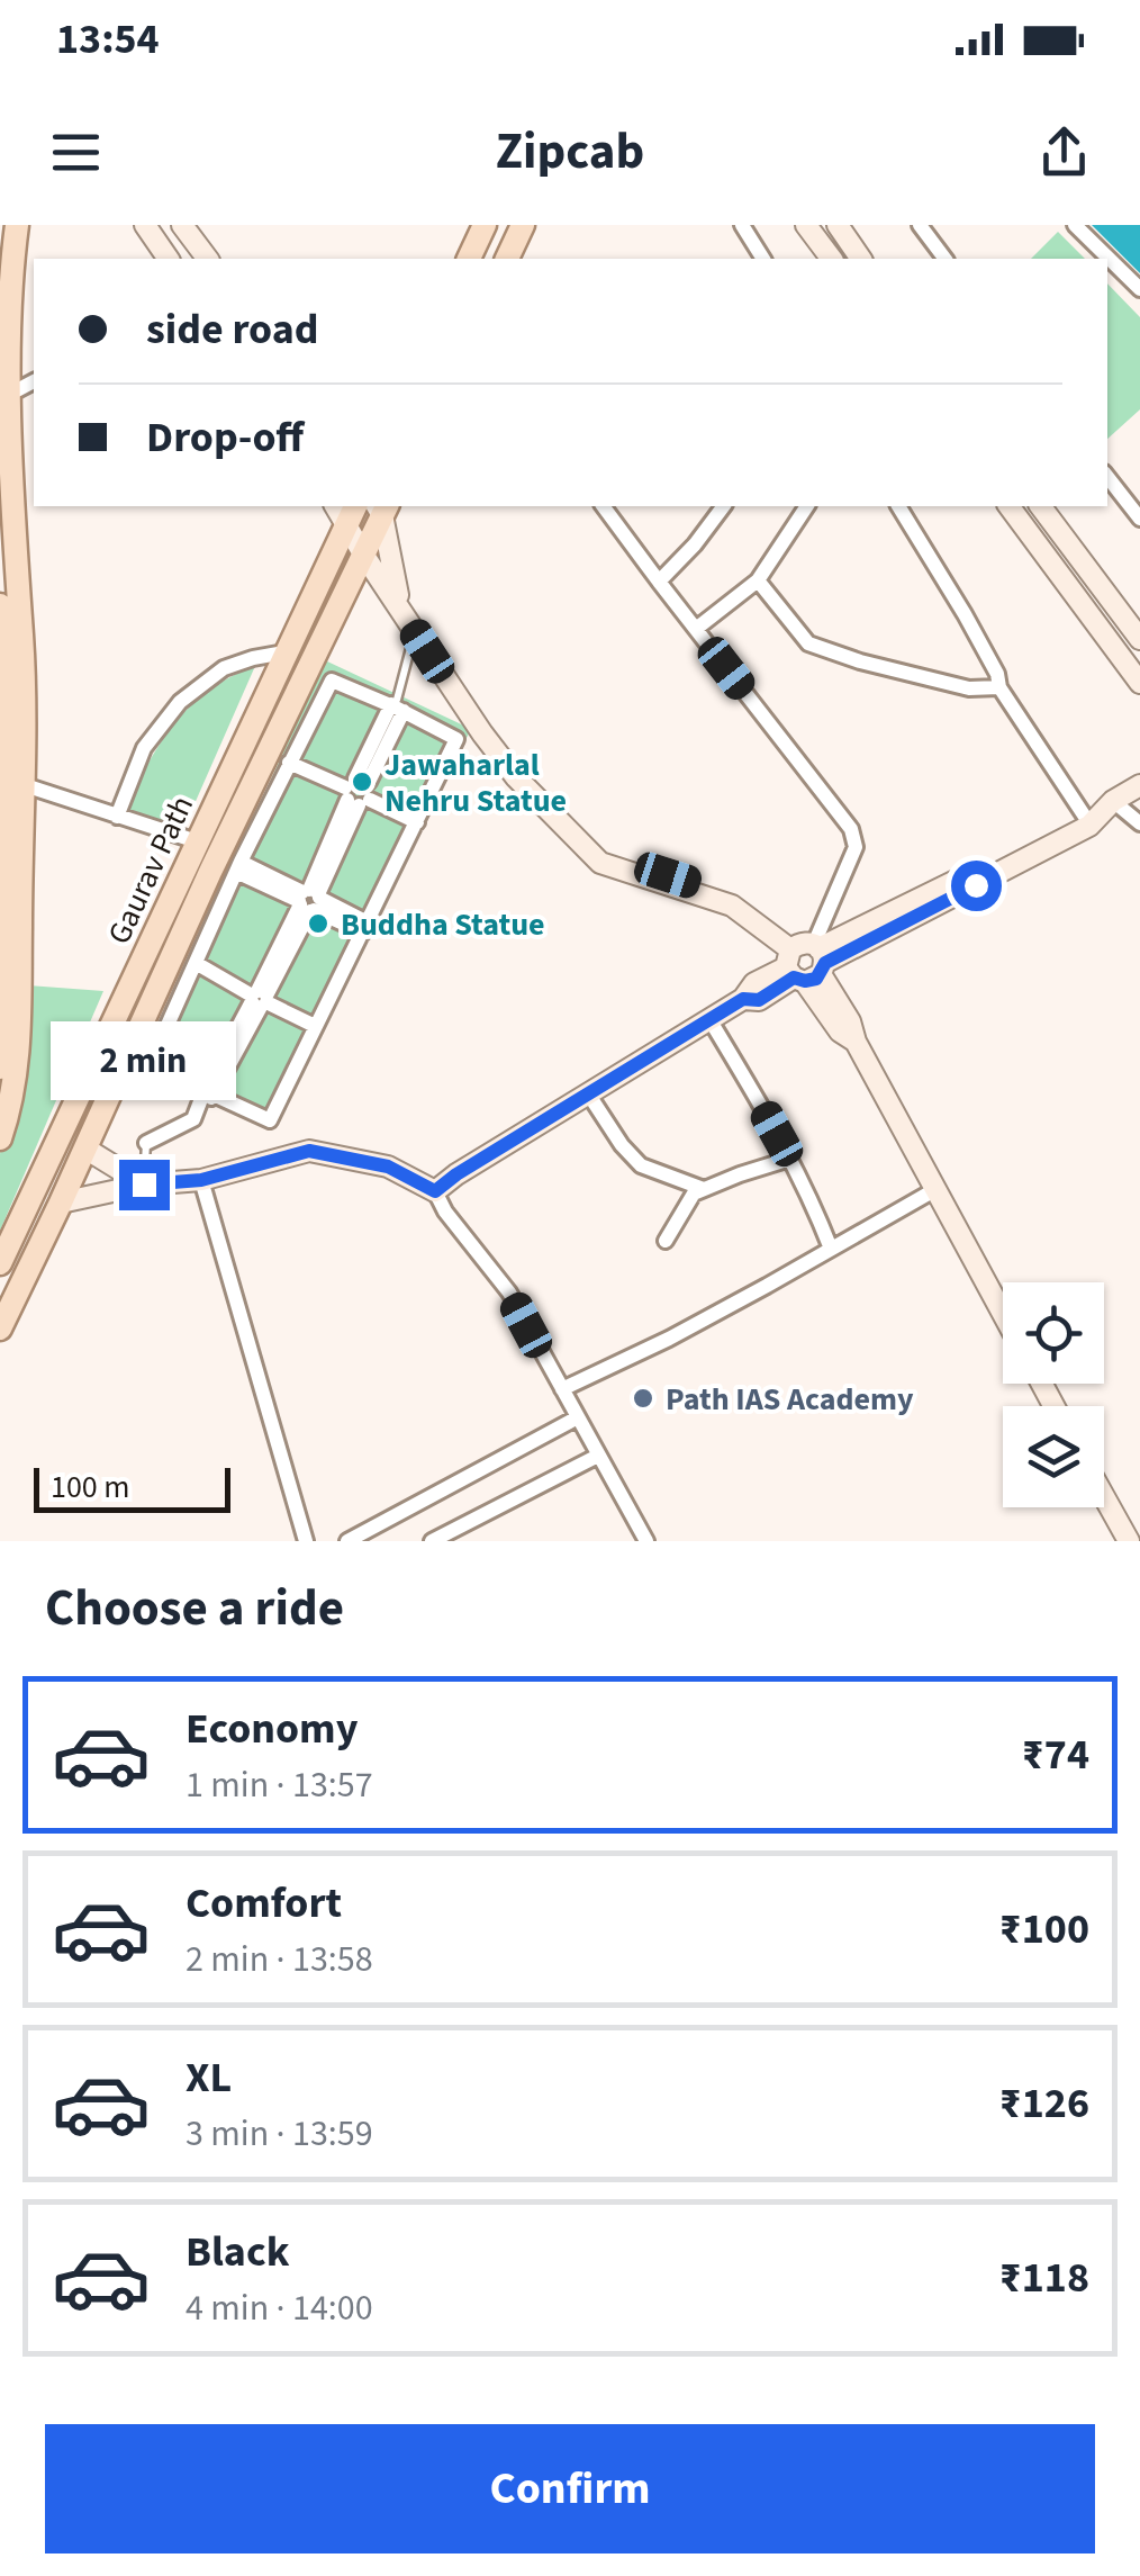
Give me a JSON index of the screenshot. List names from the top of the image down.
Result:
{
  "streets": {
    "main road": ["Gaurav Path"]
  },
  "places": ["Jawaharlal Nehru Statue", "Buddha Statue", "Path IAS Academy"],
  "scale_bar": "100 m",
  "page": {
    "status": "13:54",
    "header": "Zipcab",
    "banner": ["side road", "Drop-off"],
    "bubble": "2 min",
    "scale": "100 m",
    "heading": "Choose a ride",
    "list": [
      {
        "name": "Economy",
        "note": "1 min · 13:57",
        "value": "₹74"
      },
      {
        "name": "Comfort",
        "note": "2 min · 13:58",
        "value": "₹100"
      },
      {
        "name": "XL",
        "note": "3 min · 13:59",
        "value": "₹126"
      },
      {
        "name": "Black",
        "note": "4 min · 14:00",
        "value": "₹118"
      }
    ],
    "buttons": "Confirm"
  }
}
